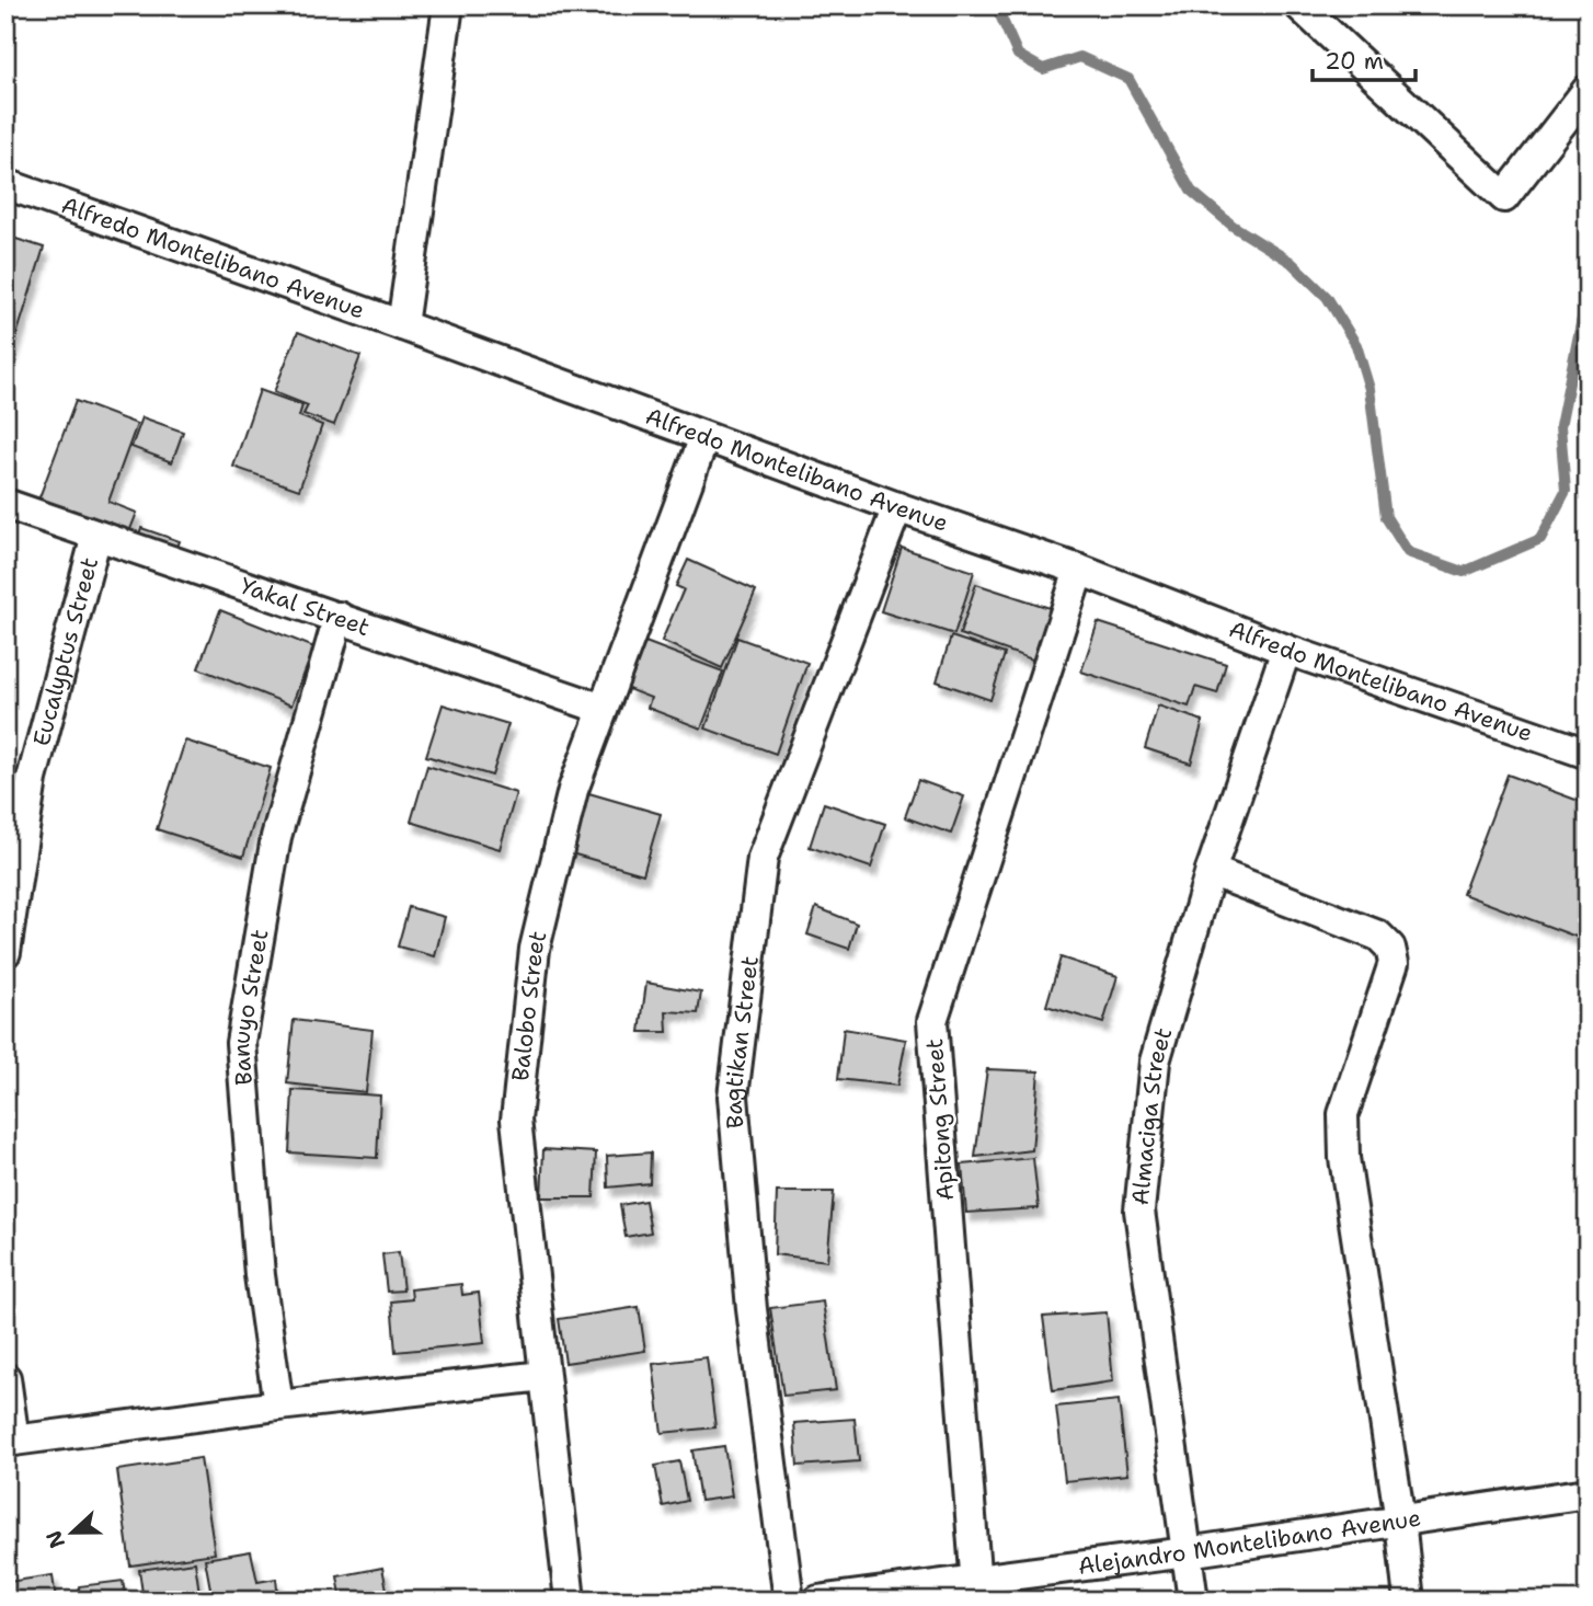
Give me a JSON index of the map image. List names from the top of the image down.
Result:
{
  "streets": {
    "street": [
      "Alfredo Montelibano Avenue",
      "Yakal Street",
      "Eucalyptus Street",
      "Banuyo Street",
      "Balobo Street",
      "Bagtikan Street",
      "Almaciga Street",
      "Apitong Street",
      "Alejandro Montelibano Avenue"
    ]
  },
  "crossings": [
    ["Alfredo Montelibano Avenue", "Balobo Street"],
    ["Alfredo Montelibano Avenue", "Bagtikan Street"],
    ["Alfredo Montelibano Avenue", "Almaciga Street"],
    ["Alfredo Montelibano Avenue", "Apitong Street"],
    ["Yakal Street", "Eucalyptus Street"],
    ["Yakal Street", "Banuyo Street"],
    ["Yakal Street", "Balobo Street"],
    ["Almaciga Street", "Alejandro Montelibano Avenue"],
    ["Apitong Street", "Alejandro Montelibano Avenue"]
  ],
  "scale_bar": "20 m",
  "north": "left"
}
